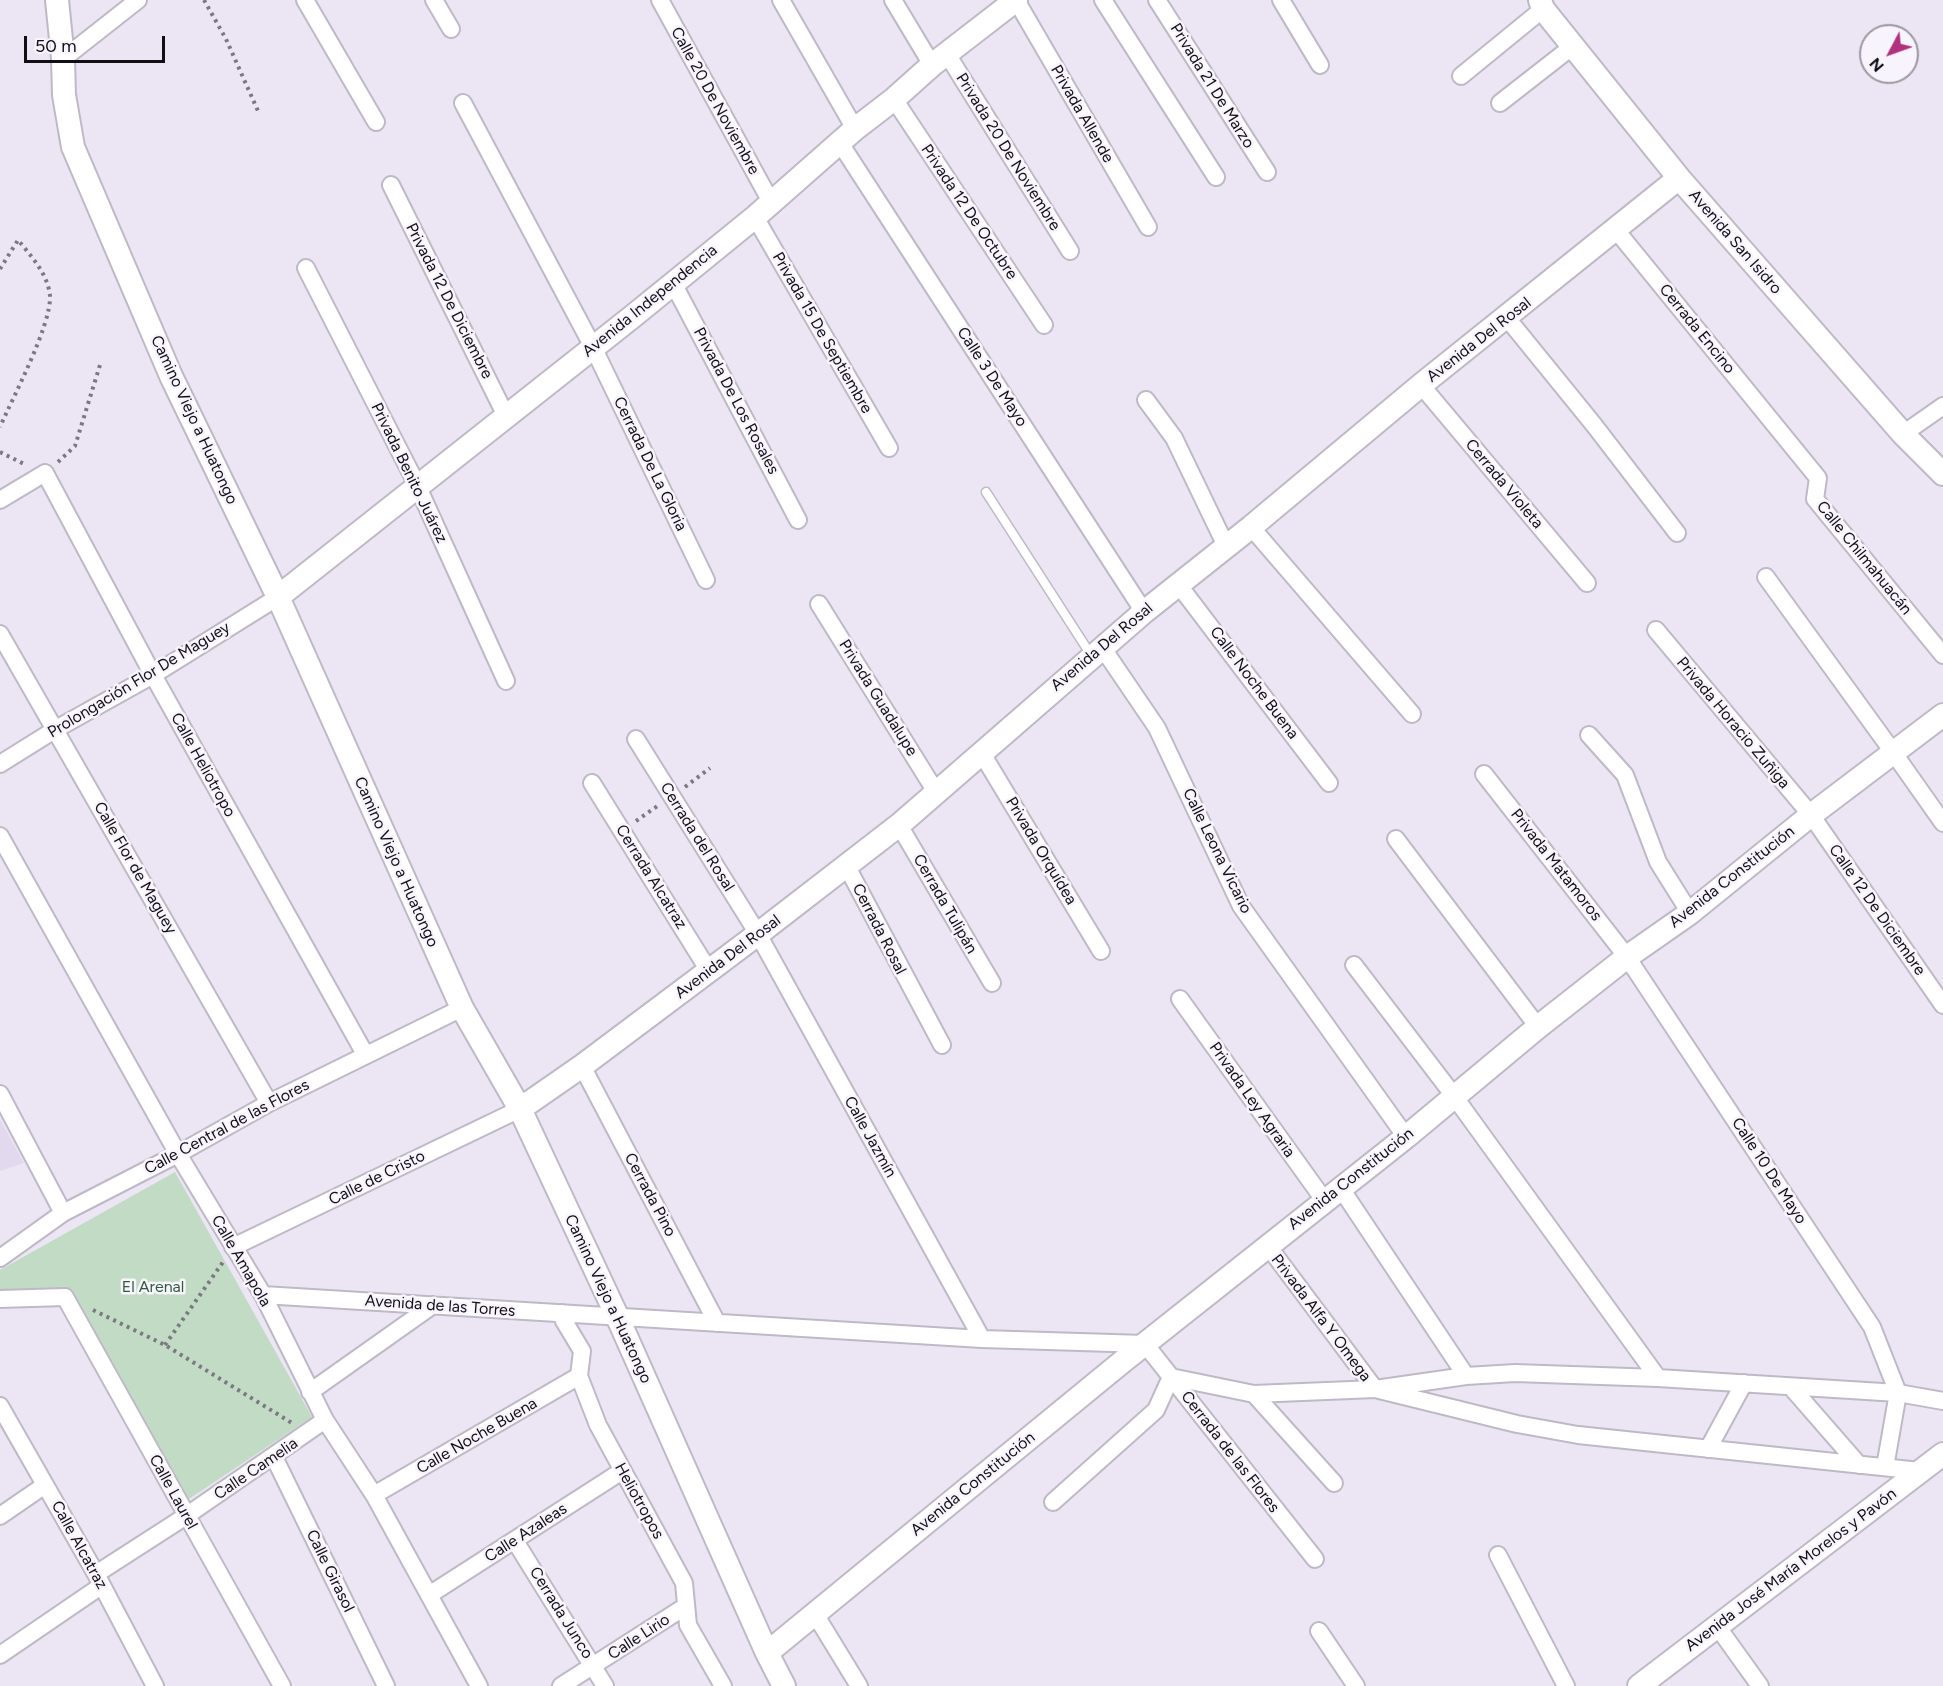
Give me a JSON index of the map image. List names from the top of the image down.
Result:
{
  "streets": {
    "main road": [
      "Avenida San Isidro",
      "Avenida Independencia",
      "Avenida Del Rosal",
      "Camino Viejo a Huatongo",
      "Avenida Constitución",
      "Avenida José María Morelos y Pavón"
    ],
    "street": [
      "Privada 21 De Marzo",
      "Calle 20 De Noviembre",
      "Privada Allende",
      "Privada 20 De Noviembre",
      "Privada 12 De Octubre",
      "Privada 12 De Diciembre",
      "Cerrada Encino",
      "Privada 15 De Septiembre",
      "Calle 3 De Mayo",
      "Privada De Los Rosales",
      "Cerrada De La Gloria",
      "Privada Benito Juárez",
      "Cerrada Violeta",
      "Calle Chilmahuacán",
      "Prolongación Flor De Maguey",
      "Calle Noche Buena",
      "Privada Guadalupe",
      "Privada Horacio Zuñiga",
      "Calle Heliotropo",
      "Cerrada del Rosal",
      "Privada Orquídea",
      "Calle Leona Vicario",
      "Privada Matamoros",
      "Calle Flor de Maguey",
      "Cerrada Alcatraz",
      "Cerrada Tulipán",
      "Calle 12 De Diciembre",
      "Cerrada Rosal",
      "Privada Ley Agraria",
      "Calle Central de las Flores",
      "Calle Jazmín",
      "Calle 10 De Mayo",
      "Calle de Cristo",
      "Cerrada Pino",
      "Calle Amapola",
      "Avenida de las Torres",
      "Privada Alfa Y Omega",
      "Cerrada de las Flores",
      "Calle Camelia",
      "Calle Laurel",
      "Heliotropos",
      "Calle Azaleas",
      "Calle Alcatraz",
      "Calle Girasol",
      "Cerrada Junco",
      "Calle Lirio"
    ]
  },
  "crossings": [
    ["Calle 20 De Noviembre", "Avenida Independencia"],
    ["Calle 20 De Noviembre", "Privada 15 De Septiembre"],
    ["Privada Allende", "Avenida Independencia"],
    ["Privada 20 De Noviembre", "Avenida Independencia"],
    ["Privada 12 De Octubre", "Avenida Independencia"],
    ["Avenida San Isidro", "Avenida Del Rosal"],
    ["Privada 12 De Diciembre", "Avenida Independencia"],
    ["Avenida Independencia", "Privada 15 De Septiembre"],
    ["Avenida Independencia", "Calle 3 De Mayo"],
    ["Avenida Independencia", "Privada De Los Rosales"],
    ["Avenida Independencia", "Camino Viejo a Huatongo"],
    ["Avenida Independencia", "Cerrada De La Gloria"],
    ["Avenida Independencia", "Privada Benito Juárez"],
    ["Avenida Independencia", "Prolongación Flor De Maguey"],
    ["Cerrada Encino", "Avenida Del Rosal"],
    ["Cerrada Encino", "Calle Chilmahuacán"],
    ["Avenida Del Rosal", "Calle 3 De Mayo"],
    ["Avenida Del Rosal", "Camino Viejo a Huatongo"],
    ["Avenida Del Rosal", "Cerrada Violeta"],
    ["Avenida Del Rosal", "Calle Noche Buena"],
    ["Avenida Del Rosal", "Privada Guadalupe"],
    ["Avenida Del Rosal", "Cerrada del Rosal"],
    ["Avenida Del Rosal", "Privada Orquídea"],
    ["Avenida Del Rosal", "Calle Leona Vicario"],
    ["Avenida Del Rosal", "Cerrada Alcatraz"],
    ["Avenida Del Rosal", "Cerrada Tulipán"],
    ["Avenida Del Rosal", "Cerrada Rosal"],
    ["Avenida Del Rosal", "Calle Jazmín"],
    ["Avenida Del Rosal", "Calle de Cristo"],
    ["Avenida Del Rosal", "Cerrada Pino"],
    ["Camino Viejo a Huatongo", "Prolongación Flor De Maguey"],
    ["Camino Viejo a Huatongo", "Avenida Constitución"],
    ["Camino Viejo a Huatongo", "Calle Central de las Flores"],
    ["Camino Viejo a Huatongo", "Calle de Cristo"],
    ["Camino Viejo a Huatongo", "Avenida de las Torres"],
    ["Prolongación Flor De Maguey", "Calle Heliotropo"],
    ["Prolongación Flor De Maguey", "Calle Flor de Maguey"],
    ["Calle Noche Buena", "Calle Amapola"],
    ["Calle Noche Buena", "Heliotropos"],
    ["Privada Horacio Zuñiga", "Avenida Constitución"],
    ["Privada Horacio Zuñiga", "Calle 12 De Diciembre"],
    ["Calle Heliotropo", "Calle Central de las Flores"],
    ["Cerrada del Rosal", "Calle Jazmín"],
    ["Calle Leona Vicario", "Avenida Constitución"],
    ["Privada Matamoros", "Avenida Constitución"],
    ["Privada Matamoros", "Calle 10 De Mayo"],
    ["Calle Flor de Maguey", "Calle Central de las Flores"],
    ["Avenida Constitución", "Calle 12 De Diciembre"],
    ["Avenida Constitución", "Privada Ley Agraria"],
    ["Avenida Constitución", "Calle 10 De Mayo"],
    ["Avenida Constitución", "Avenida de las Torres"],
    ["Avenida Constitución", "Privada Alfa Y Omega"],
    ["Avenida Constitución", "Cerrada de las Flores"],
    ["Calle Central de las Flores", "Calle Amapola"],
    ["Calle Jazmín", "Avenida de las Torres"],
    ["Calle de Cristo", "Calle Amapola"],
    ["Cerrada Pino", "Avenida de las Torres"],
    ["Calle Amapola", "Avenida de las Torres"],
    ["Calle Amapola", "Calle Camelia"],
    ["Calle Amapola", "Calle Azaleas"],
    ["Avenida de las Torres", "Cerrada de las Flores"],
    ["Avenida de las Torres", "Heliotropos"],
    ["Calle Camelia", "Calle Laurel"],
    ["Calle Camelia", "Calle Alcatraz"],
    ["Calle Camelia", "Calle Girasol"],
    ["Heliotropos", "Calle Azaleas"],
    ["Heliotropos", "Calle Lirio"],
    ["Calle Azaleas", "Cerrada Junco"],
    ["Cerrada Junco", "Calle Lirio"]
  ],
  "parks": ["El Arenal"],
  "scale_bar": "50 m",
  "north": "bottom left"
}
